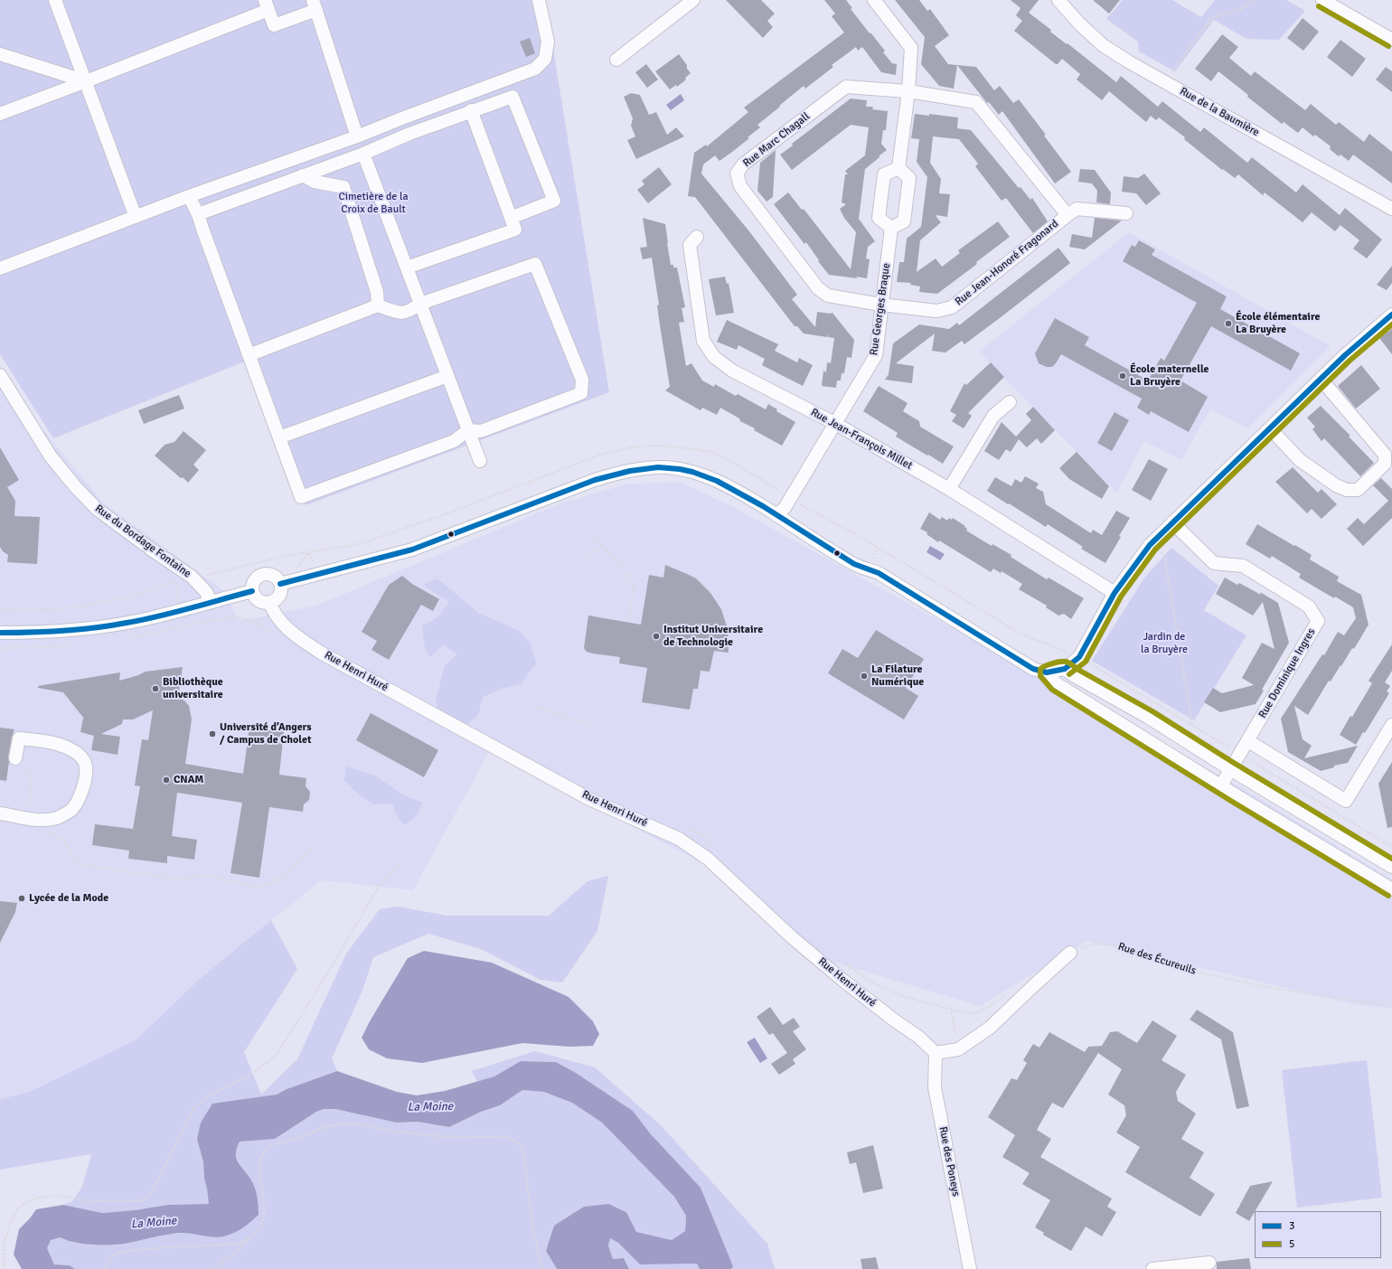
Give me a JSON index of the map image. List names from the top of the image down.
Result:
{
  "streets": {
    "street": [
      "Rue de la Baumière",
      "Rue Marc Chagall",
      "Rue Jean-Honoré Fragonard",
      "Rue Georges Braque",
      "Rue Jean-François Millet",
      "Rue du Bordage Fontaine",
      "Rue Henri Huré",
      "Rue Dominique Ingres",
      "Rue des Poneys"
    ],
    "path": ["Rue des Écureuils"]
  },
  "crossings": [
    ["Rue Marc Chagall", "Rue Jean-Honoré Fragonard"],
    ["Rue Marc Chagall", "Rue Georges Braque"],
    ["Rue Jean-Honoré Fragonard", "Rue Georges Braque"],
    ["Rue Georges Braque", "Rue Jean-François Millet"],
    ["Rue Henri Huré", "Rue des Poneys"]
  ],
  "water": ["La Moine"],
  "parks": ["Cimetière de la Croix de Bault", "Jardin de la Bruyère"],
  "places": [
    "École élémentaire La Bruyère",
    "École maternelle La Bruyère",
    "Institut Universitaire de Technologie",
    "La Filature Numérique",
    "Bibliothèque universitaire",
    "Université d’Angers / Campus de Cholet",
    "CNAM",
    "Lycée de la Mode"
  ],
  "lines": ["transit line 5", "transit line 3"],
  "legend": ["3", "5"]
}
